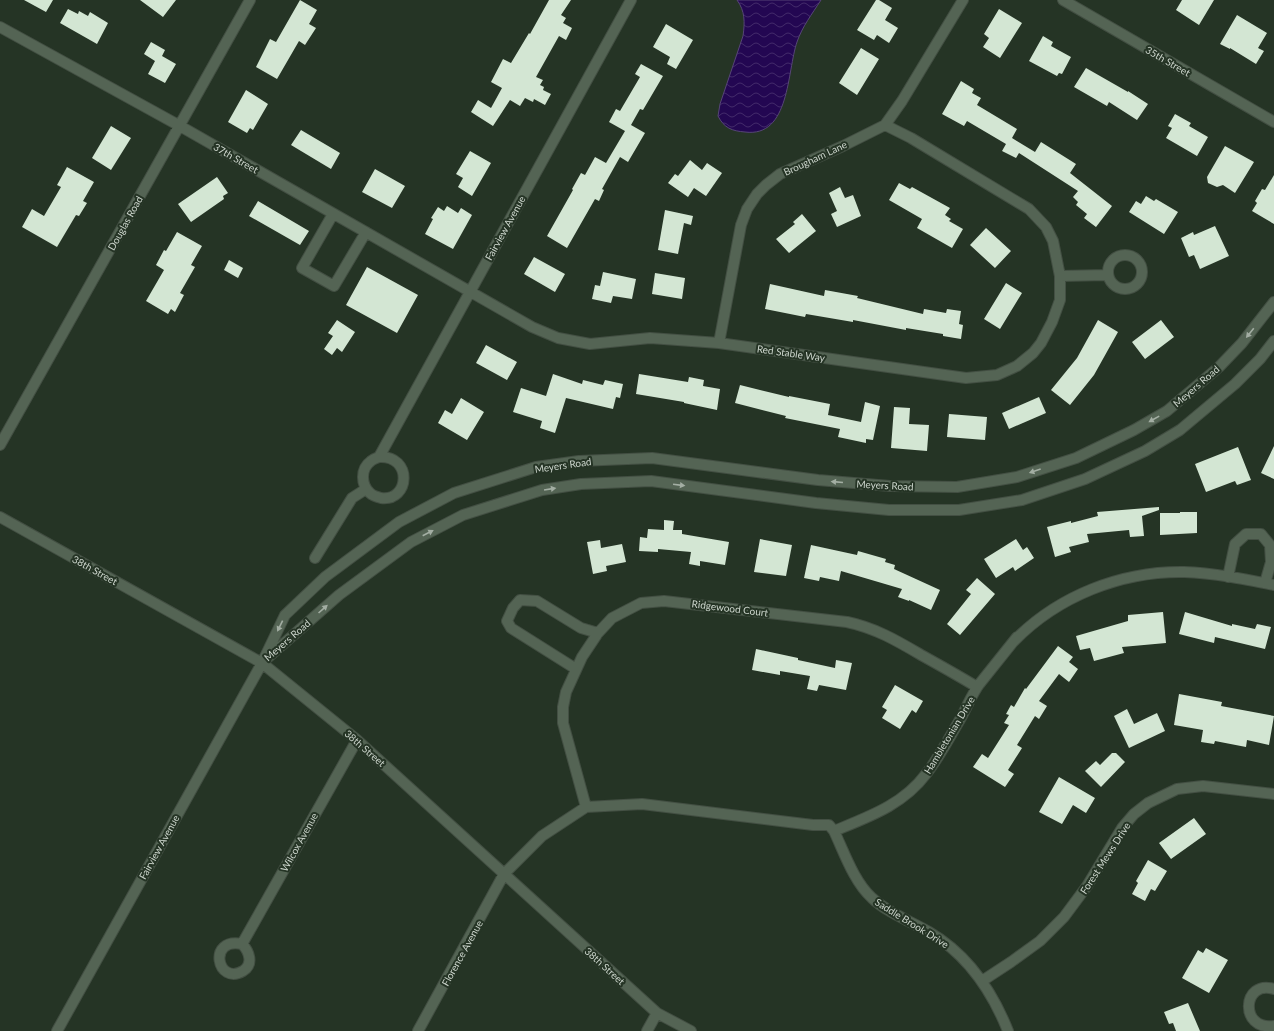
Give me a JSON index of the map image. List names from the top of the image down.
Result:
{
  "streets": {
    "street": [
      "35th Street",
      "37th Street",
      "Brougham Lane",
      "Douglas Road",
      "Fairview Avenue",
      "Red Stable Way",
      "Meyers Road",
      "38th Street",
      "Ridgewood Court",
      "Hambletonian Drive",
      "Wilcox Avenue",
      "Forest Mews Drive",
      "Saddle Brook Drive",
      "Florence Avenue"
    ]
  },
  "crossings": [
    ["37th Street", "Douglas Road"],
    ["37th Street", "Fairview Avenue"],
    ["37th Street", "Red Stable Way"],
    ["Brougham Lane", "Red Stable Way"],
    ["Fairview Avenue", "Red Stable Way"],
    ["Fairview Avenue", "Meyers Road"],
    ["Fairview Avenue", "38th Street"],
    ["Meyers Road", "38th Street"],
    ["38th Street", "Wilcox Avenue"],
    ["38th Street", "Florence Avenue"],
    ["Ridgewood Court", "Hambletonian Drive"],
    ["Hambletonian Drive", "Saddle Brook Drive"],
    ["Forest Mews Drive", "Saddle Brook Drive"]
  ]
}
